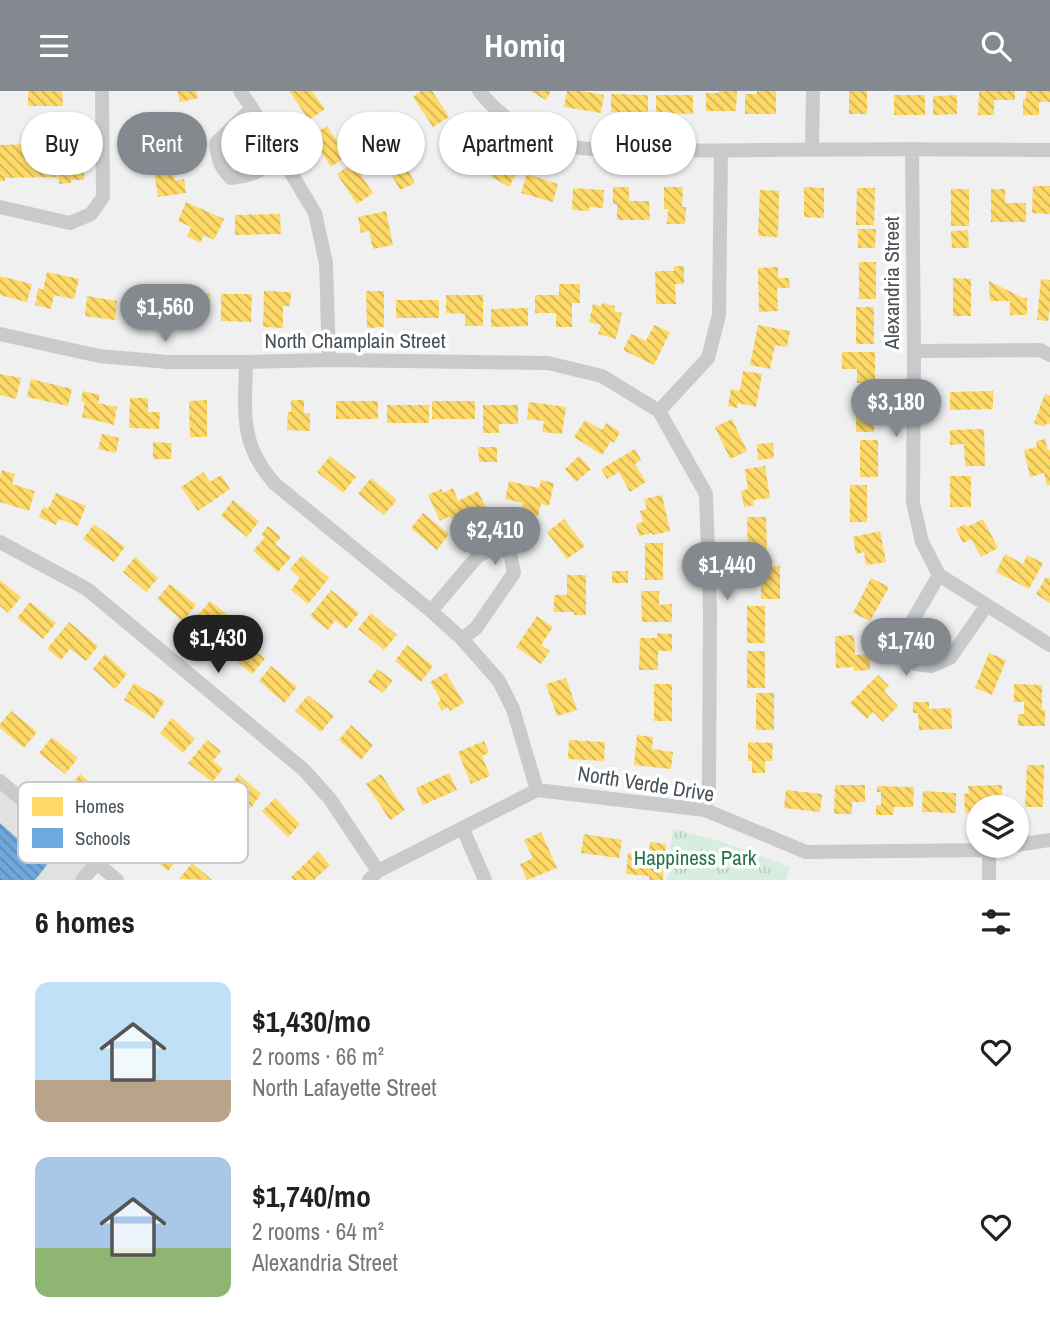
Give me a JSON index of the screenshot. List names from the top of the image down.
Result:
{
  "streets": {
    "street": ["Alexandria Street", "North Champlain Street", "North Verde Drive"]
  },
  "parks": ["Happiness Park"],
  "legend": ["Homes", "Schools"],
  "page": {
    "header": "Homiq",
    "chip": [
      "Buy",
      "Rent",
      "Filters",
      "New",
      "Apartment",
      "House"
    ],
    "price": [
      "$1,560",
      "$3,180",
      "$2,410",
      "$1,440",
      "$1,430",
      "$1,740"
    ],
    "heading": "6 homes",
    "list": [
      {
        "name": "$1,430/mo",
        "note": "2 rooms · 66 m² · North Lafayette Street"
      },
      {
        "name": "$1,740/mo",
        "note": "2 rooms · 64 m² · Alexandria Street"
      }
    ]
  }
}
